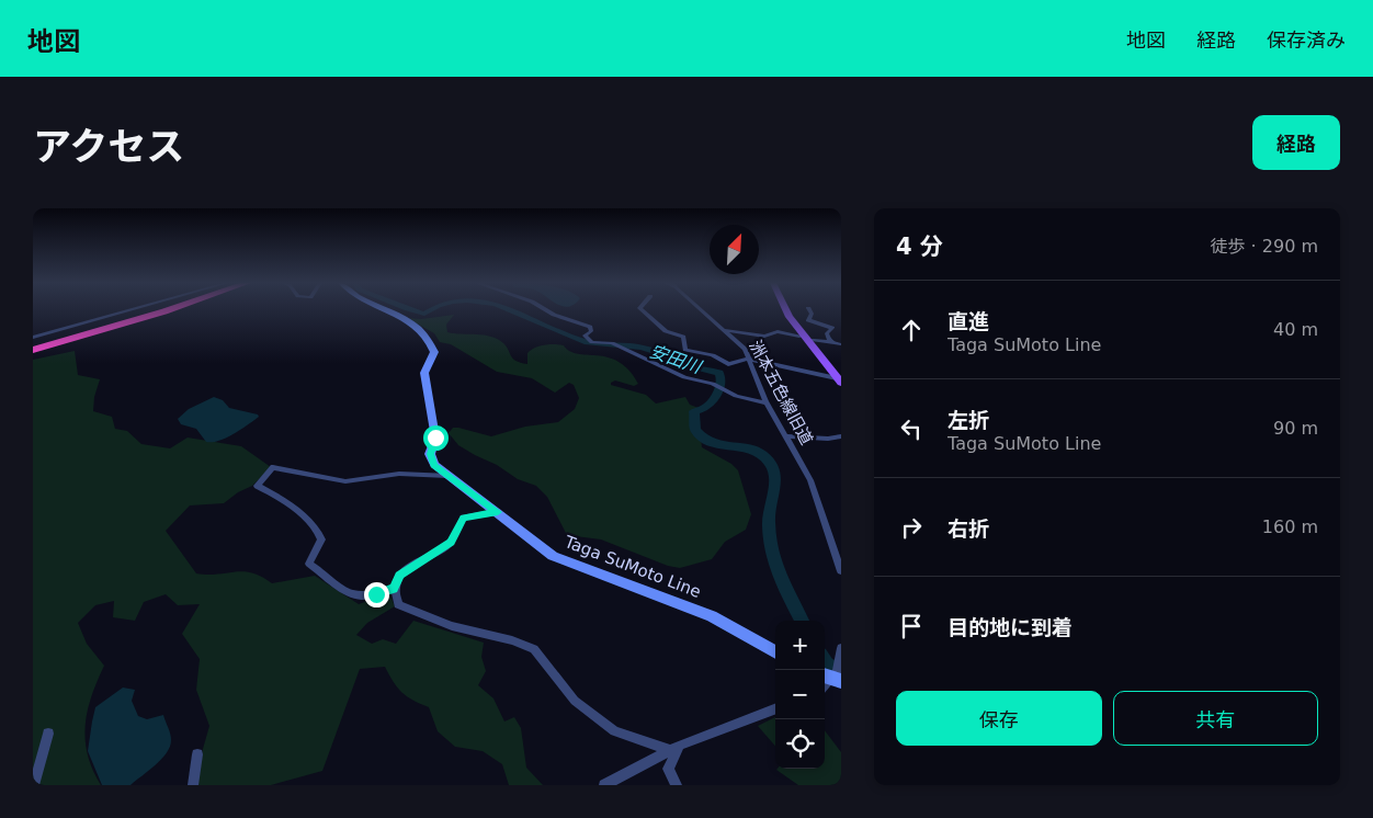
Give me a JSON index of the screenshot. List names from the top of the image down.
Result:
{
  "streets": {
    "main road": ["Taga SuMoto Line"],
    "street": ["洲本五色線旧道"]
  },
  "water": ["安田川"],
  "north": "top right",
  "page": {
    "header": "地図",
    "nav": ["地図", "経路", "保存済み"],
    "title": "アクセス",
    "buttons": [
      "経路",
      ["保存", "共有"]
    ],
    "heading": ["4 分", "徒歩 · 290 m"],
    "list": [
      ["直進", "Taga SuMoto Line", "40 m"],
      ["左折", "Taga SuMoto Line", "90 m"],
      ["右折", "160 m"],
      "目的地に到着"
    ],
    "map_buttons": ["+", "−"]
  }
}
